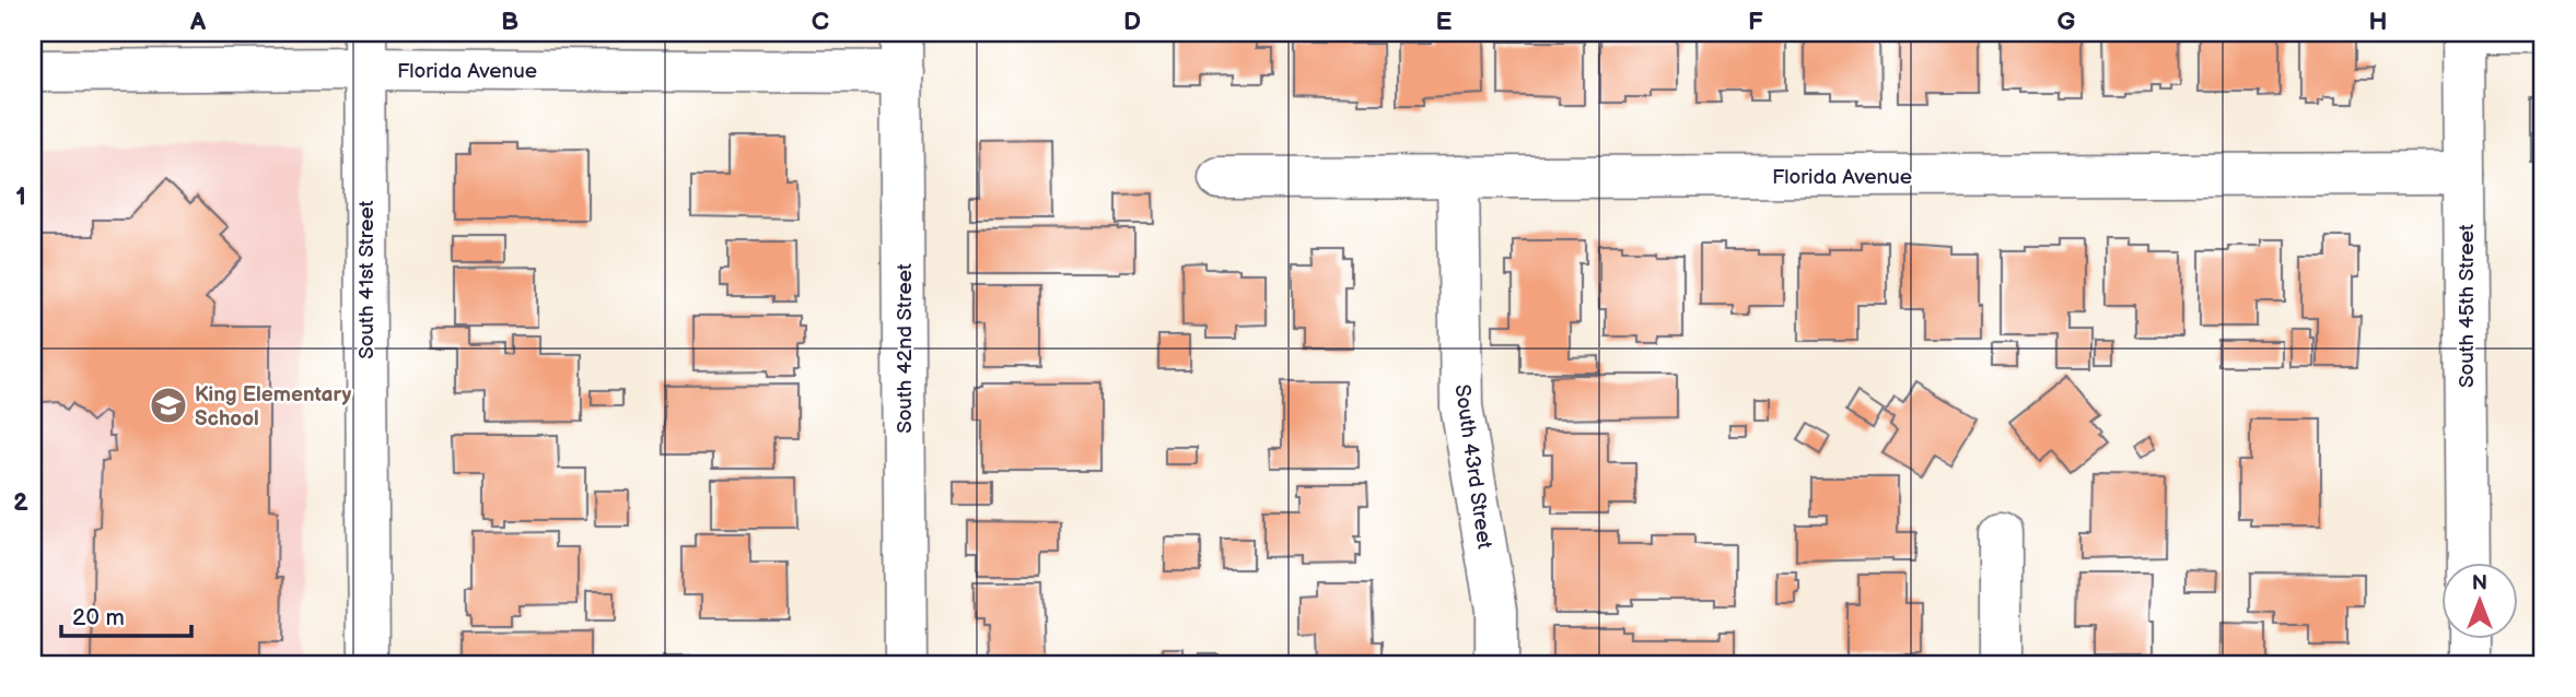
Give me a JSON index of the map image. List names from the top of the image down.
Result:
{
  "streets": {
    "street": [
      "Florida Avenue",
      "South 41st Street",
      "South 45th Street",
      "South 42nd Street",
      "South 43rd Street"
    ]
  },
  "crossings": [
    ["Florida Avenue", "South 41st Street"],
    ["Florida Avenue", "South 45th Street"],
    ["Florida Avenue", "South 42nd Street"],
    ["Florida Avenue", "South 43rd Street"]
  ],
  "places": {
    "school or university": ["King Elementary School"]
  },
  "scale_bar": "20 m",
  "north": "top",
  "grid": {
    "columns": [
      "A",
      "B",
      "C",
      "D",
      "E",
      "F",
      "G",
      "H"
    ],
    "rows": ["1", "2"]
  }
}
